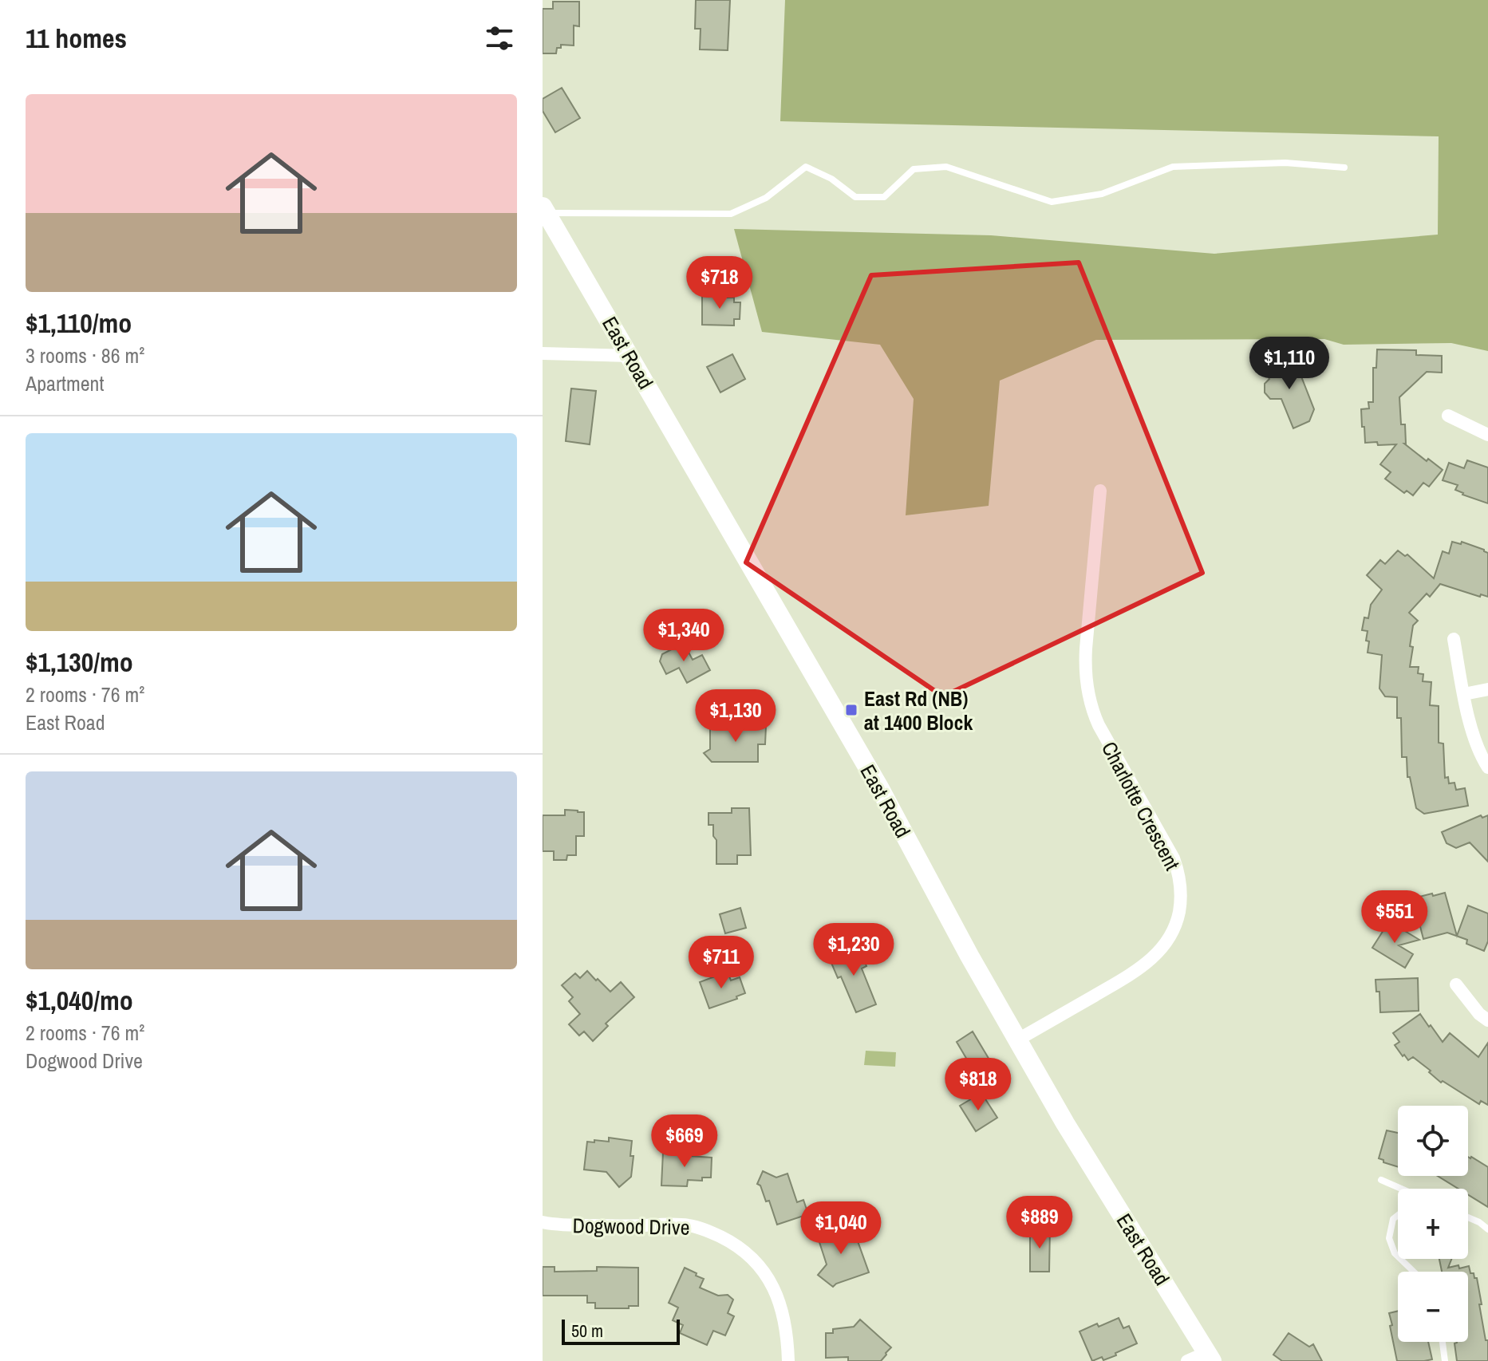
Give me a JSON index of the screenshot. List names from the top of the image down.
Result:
{
  "streets": {
    "main road": ["East Road"],
    "street": ["Charlotte Crescent", "Dogwood Drive"]
  },
  "crossings": [
    ["East Road", "Charlotte Crescent"]
  ],
  "places": {
    "transit": ["East Rd (NB) at 1400 Block"]
  },
  "scale_bar": "50 m",
  "page": {
    "heading": "11 homes",
    "list": [
      {
        "name": "$1,110/mo",
        "note": "3 rooms · 86 m² · Apartment"
      },
      {
        "name": "$1,130/mo",
        "note": "2 rooms · 76 m² · East Road"
      },
      {
        "name": "$1,040/mo",
        "note": "2 rooms · 76 m² · Dogwood Drive"
      }
    ],
    "price": [
      "$718",
      "$1,110",
      "$1,340",
      "$1,130",
      "$551",
      "$1,230",
      "$711",
      "$818",
      "$669",
      "$889",
      "$1,040"
    ],
    "map_buttons": ["+", "−"],
    "scale": "50 m"
  }
}
